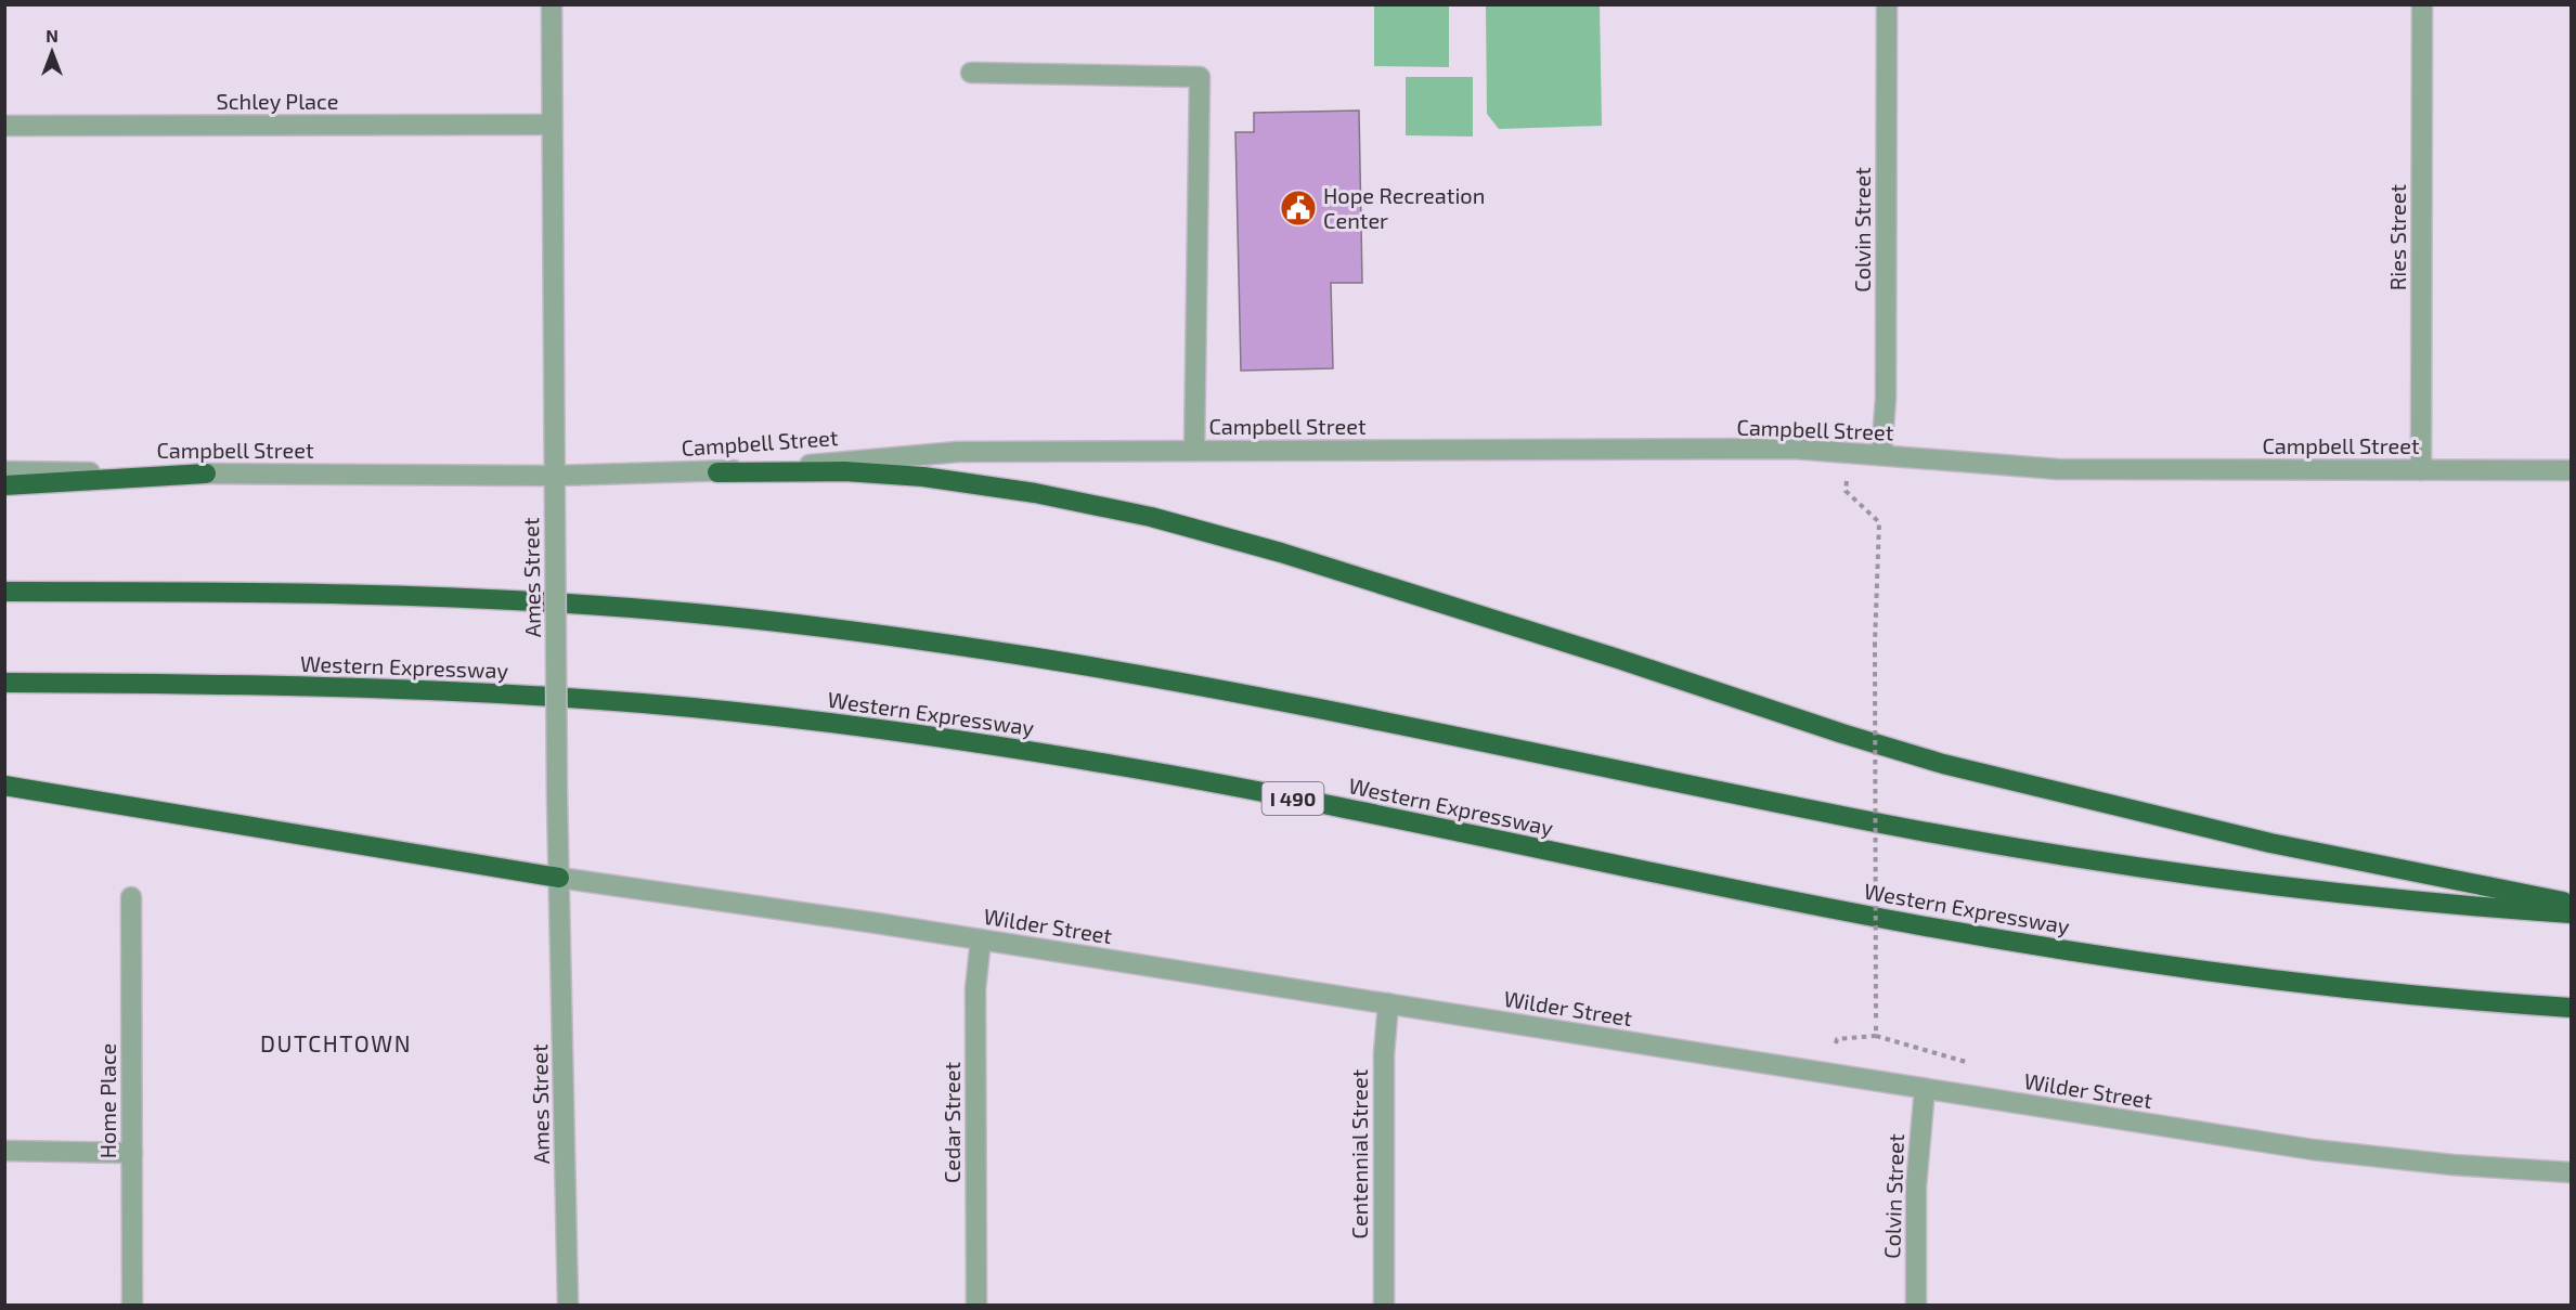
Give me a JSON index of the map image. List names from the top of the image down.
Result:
{
  "streets": {
    "highway": ["Western Expressway", "I 490"],
    "street": [
      "Schley Place",
      "Colvin Street",
      "Ries Street",
      "Campbell Street",
      "Ames Street",
      "Wilder Street",
      "Home Place",
      "Cedar Street",
      "Centennial Street"
    ]
  },
  "crossings": [
    ["Schley Place", "Ames Street"],
    ["Colvin Street", "Campbell Street"],
    ["Colvin Street", "Wilder Street"],
    ["Ries Street", "Campbell Street"],
    ["Campbell Street", "Ames Street"],
    ["Ames Street", "Wilder Street"],
    ["Wilder Street", "Cedar Street"],
    ["Wilder Street", "Centennial Street"]
  ],
  "districts": ["DUTCHTOWN"],
  "places": {
    "public building": ["Hope Recreation Center"]
  },
  "north": "top"
}
